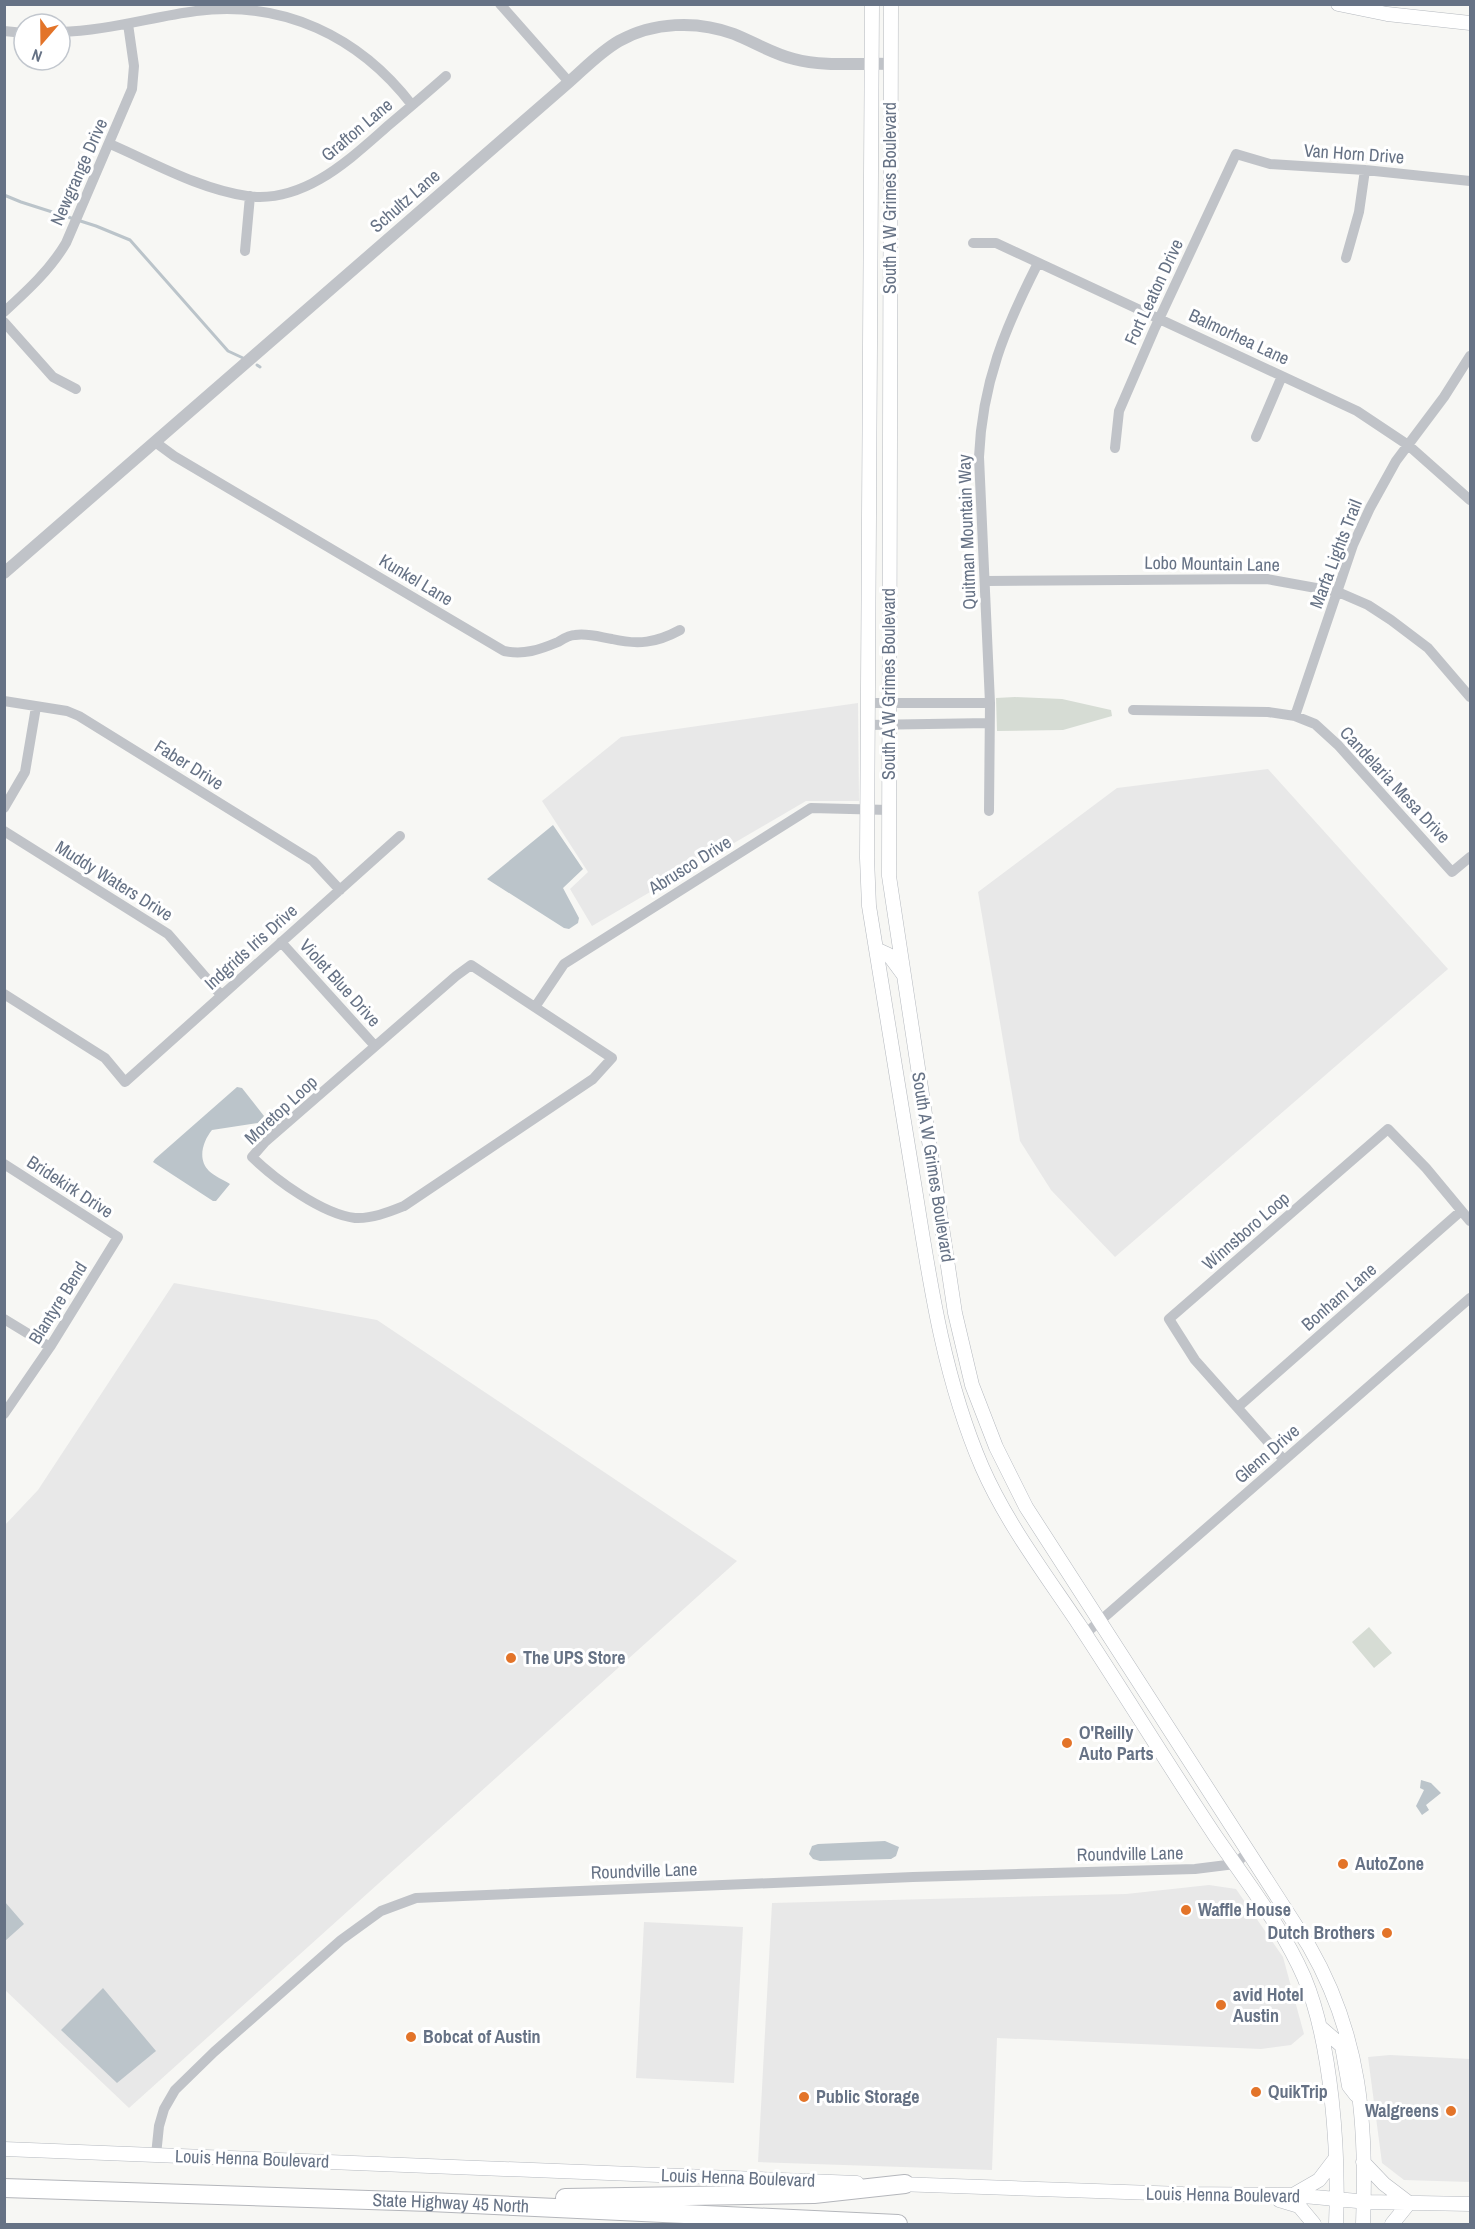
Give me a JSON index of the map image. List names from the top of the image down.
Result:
{
  "streets": {
    "highway": ["State Highway 45 North"],
    "main road": ["South A W Grimes Boulevard", "Louis Henna Boulevard"],
    "street": [
      "Grafton Lane",
      "Van Horn Drive",
      "Newgrange Drive",
      "Schultz Lane",
      "Fort Leaton Drive",
      "Balmorhea Lane",
      "Quitman Mountain Way",
      "Marfa Lights Trail",
      "Lobo Mountain Lane",
      "Kunkel Lane",
      "Faber Drive",
      "Candelaria Mesa Drive",
      "Abrusco Drive",
      "Muddy Waters Drive",
      "Indgrids Iris Drive",
      "Violet Blue Drive",
      "Moretop Loop",
      "Bridekirk Drive",
      "Winnsboro Loop",
      "Bonham Lane",
      "Blantyre Bend",
      "Glenn Drive",
      "Roundville Lane"
    ]
  },
  "crossings": [
    ["Grafton Lane", "Newgrange Drive"],
    ["Van Horn Drive", "Fort Leaton Drive"],
    ["South A W Grimes Boulevard", "Schultz Lane"],
    ["South A W Grimes Boulevard", "Abrusco Drive"],
    ["South A W Grimes Boulevard", "Glenn Drive"],
    ["South A W Grimes Boulevard", "Roundville Lane"],
    ["South A W Grimes Boulevard", "Louis Henna Boulevard"],
    ["Schultz Lane", "Kunkel Lane"],
    ["Fort Leaton Drive", "Balmorhea Lane"],
    ["Balmorhea Lane", "Quitman Mountain Way"],
    ["Balmorhea Lane", "Marfa Lights Trail"],
    ["Quitman Mountain Way", "Lobo Mountain Lane"],
    ["Marfa Lights Trail", "Lobo Mountain Lane"],
    ["Marfa Lights Trail", "Candelaria Mesa Drive"],
    ["Faber Drive", "Indgrids Iris Drive"],
    ["Abrusco Drive", "Moretop Loop"],
    ["Muddy Waters Drive", "Indgrids Iris Drive"],
    ["Indgrids Iris Drive", "Violet Blue Drive"],
    ["Violet Blue Drive", "Moretop Loop"],
    ["Bridekirk Drive", "Blantyre Bend"],
    ["Winnsboro Loop", "Bonham Lane"],
    ["Winnsboro Loop", "Glenn Drive"],
    ["Roundville Lane", "Louis Henna Boulevard"]
  ],
  "places": [
    "The UPS Store",
    "O'Reilly Auto Parts",
    "AutoZone",
    "Waffle House",
    "Dutch Brothers",
    "avid Hotel Austin",
    "Bobcat of Austin",
    "QuikTrip",
    "Public Storage",
    "Walgreens"
  ],
  "north": "bottom"
}
